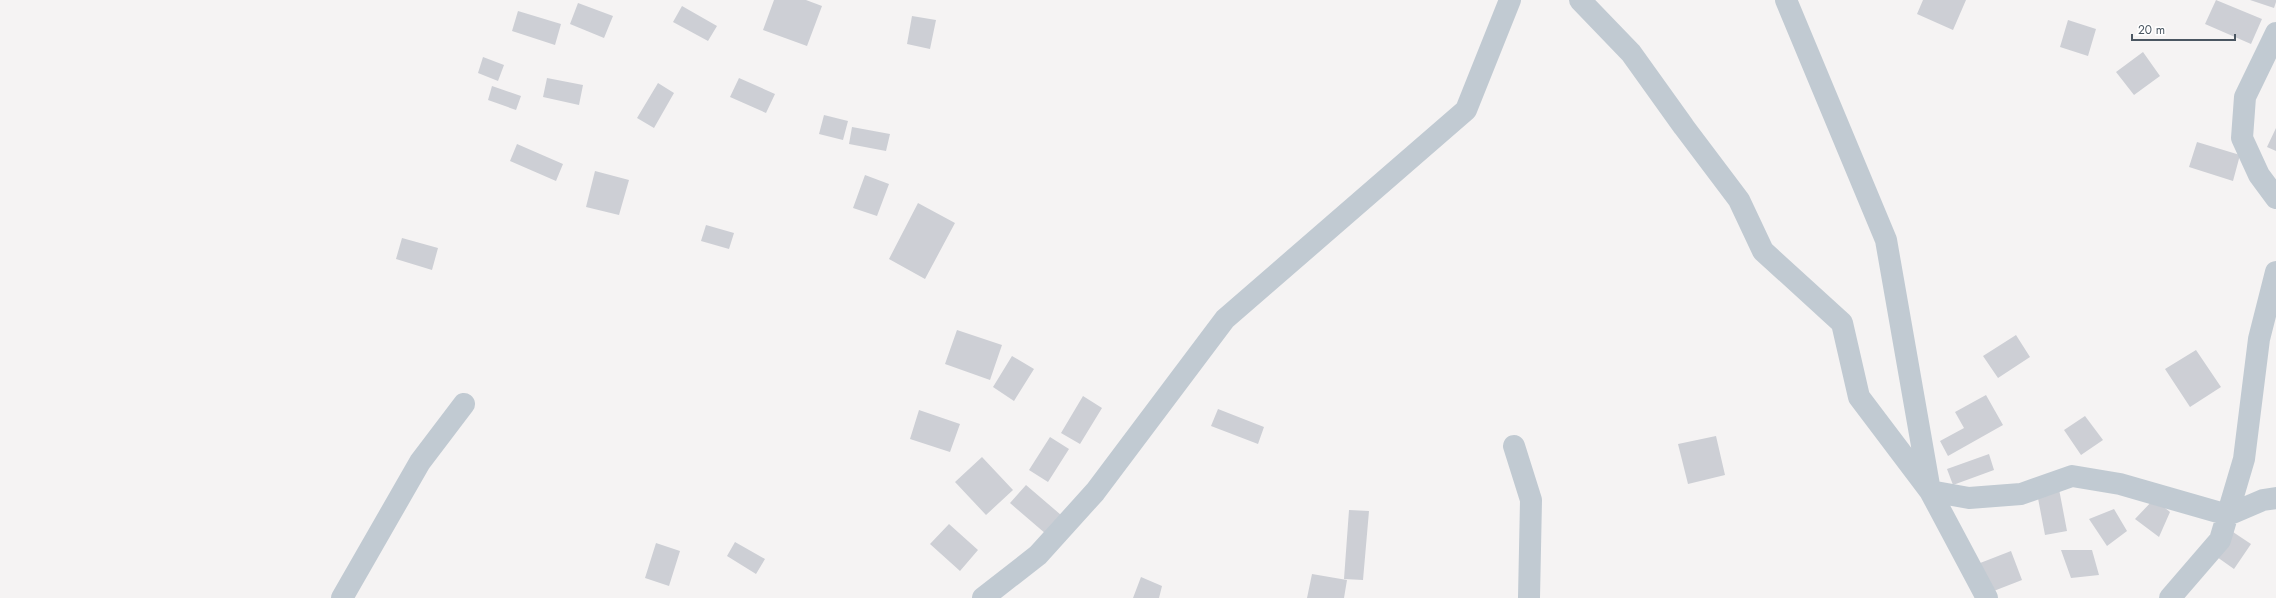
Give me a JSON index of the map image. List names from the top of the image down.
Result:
{
  "scale_bar": "20 m"
}
